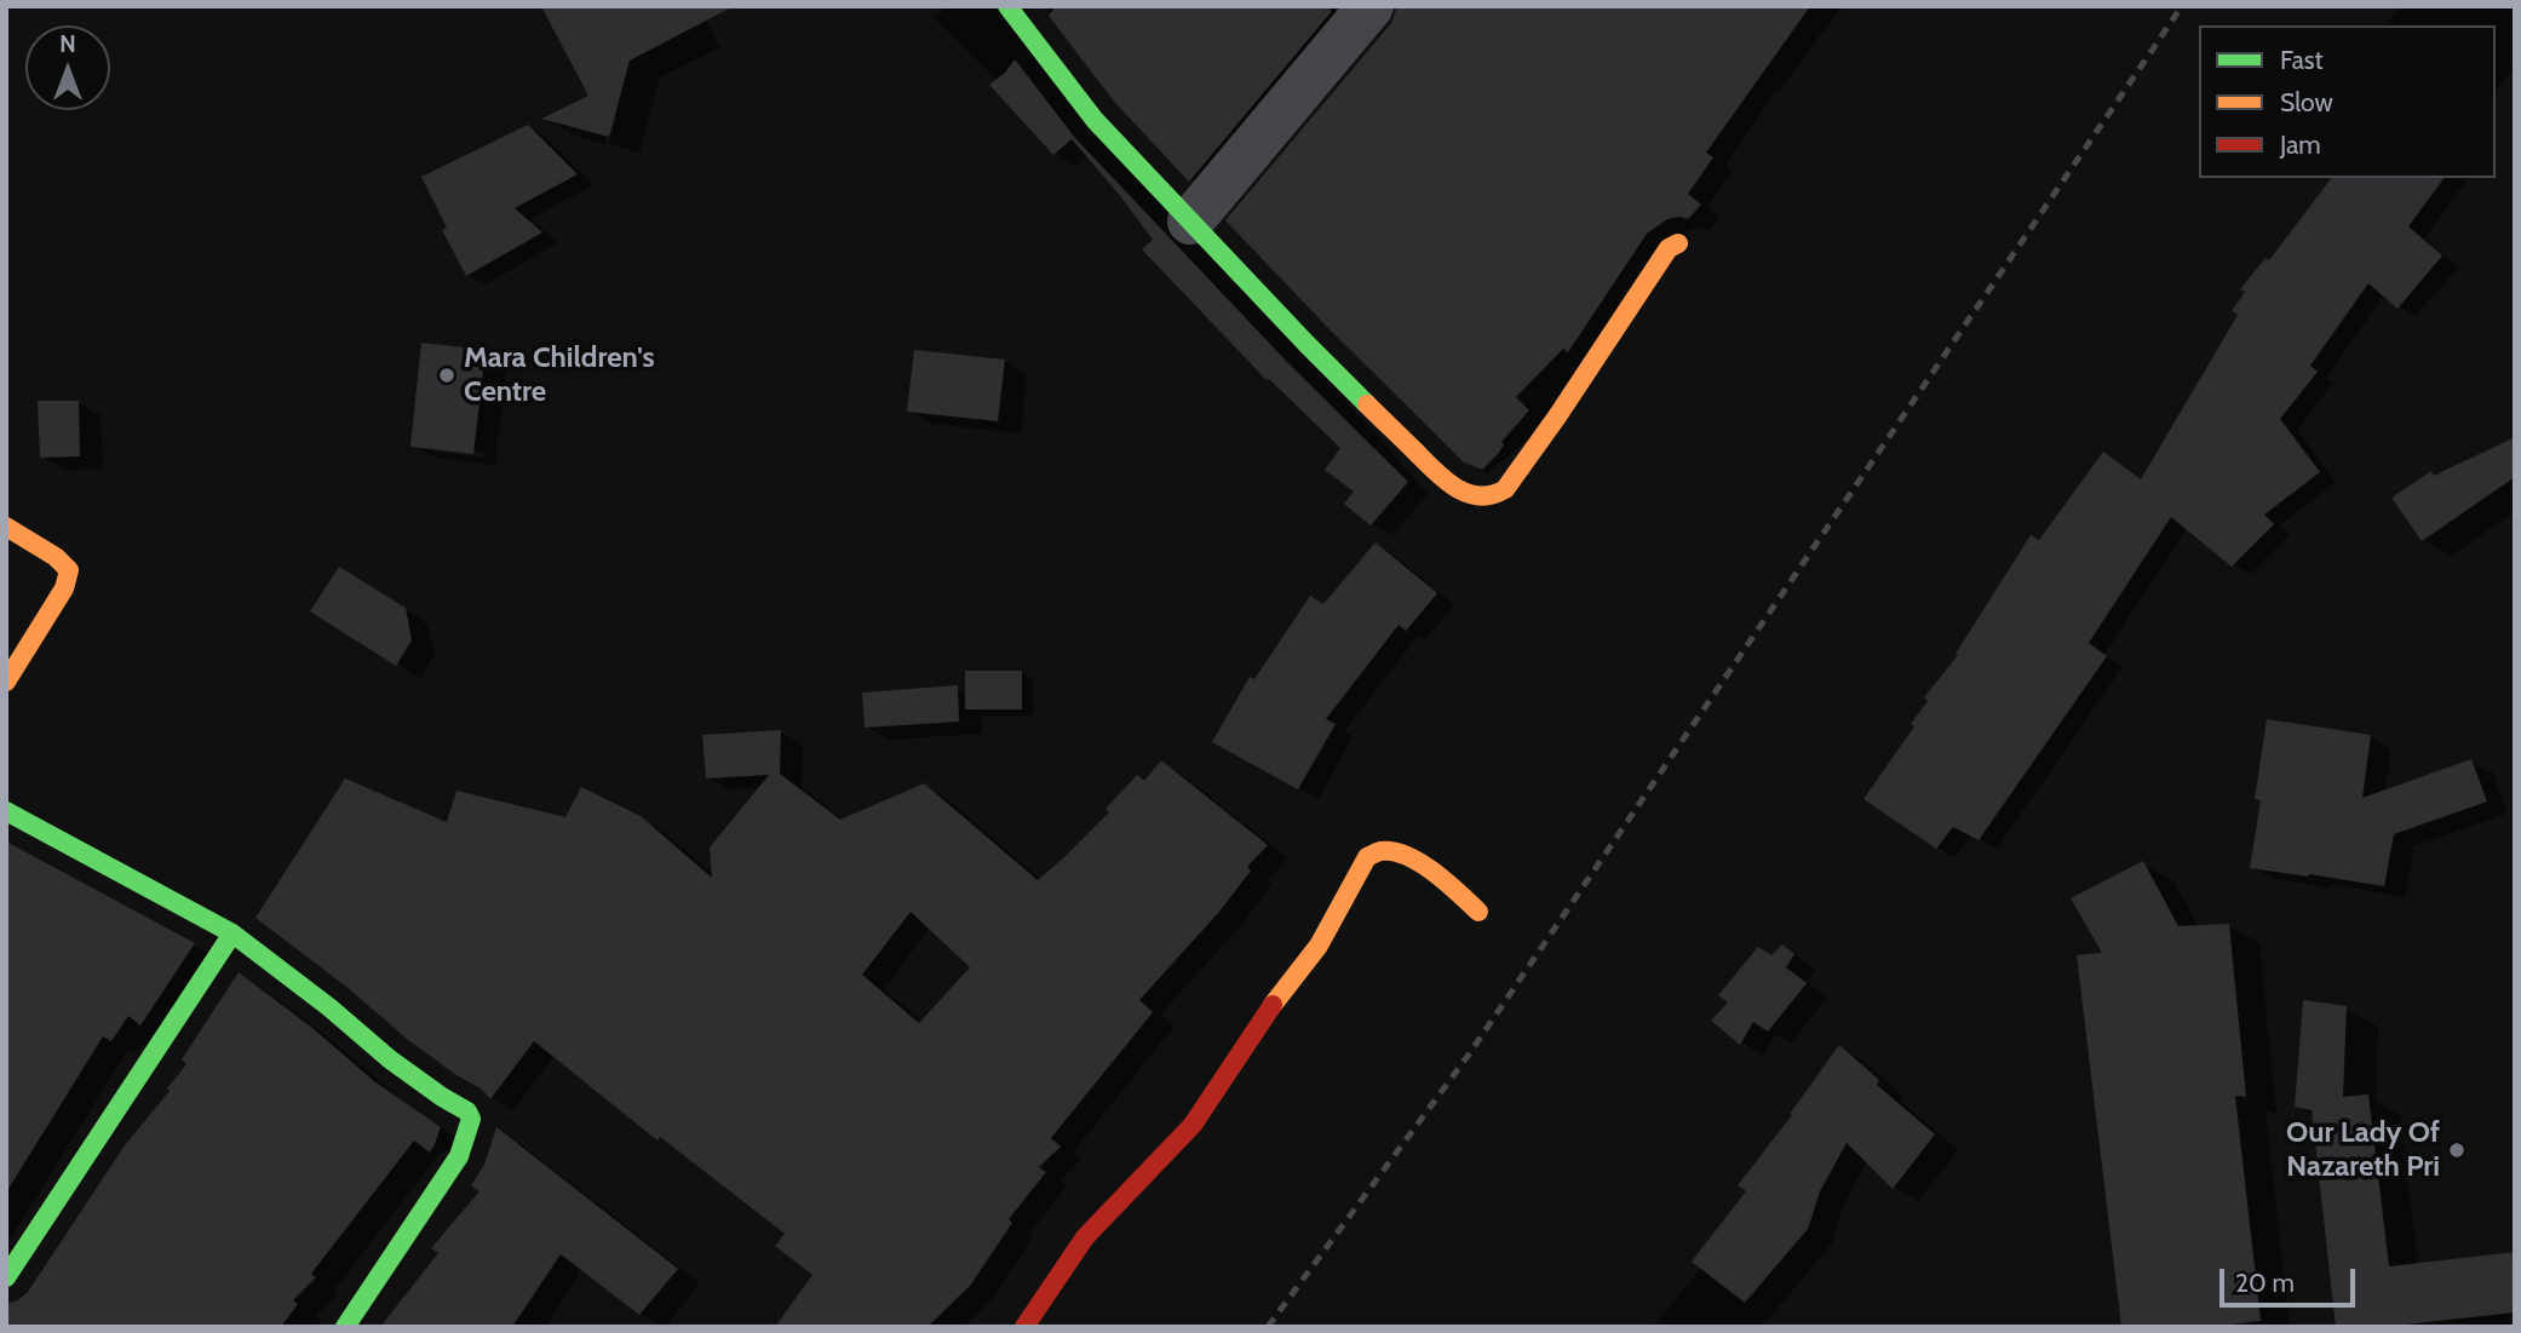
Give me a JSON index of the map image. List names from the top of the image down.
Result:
{
  "places": ["Mara Children's Centre", "Our Lady Of Nazareth Pri"],
  "legend": ["Fast", "Slow", "Jam"],
  "scale_bar": "20 m",
  "north": "top"
}
